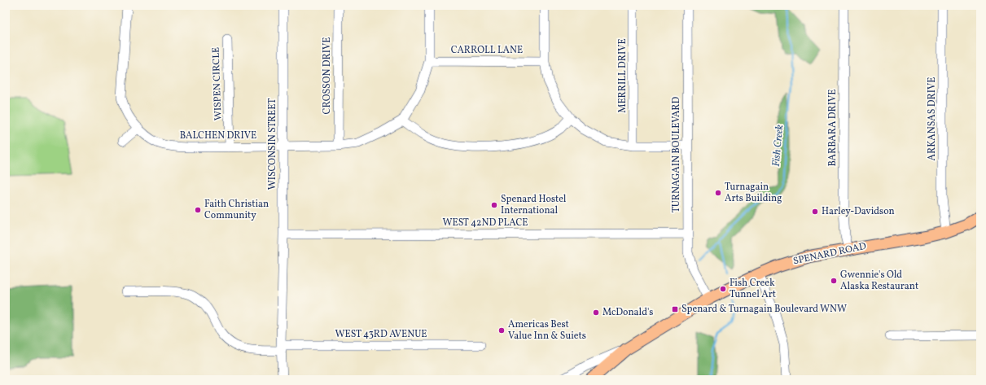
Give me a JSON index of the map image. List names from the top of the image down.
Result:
{
  "streets": {
    "main road": ["SPENARD ROAD"],
    "street": [
      "CARROLL LANE",
      "CROSSON DRIVE",
      "MERRILL DRIVE",
      "WISPEN CIRCLE",
      "ARKANSAS DRIVE",
      "BARBARA DRIVE",
      "BALCHEN DRIVE",
      "WISCONSIN STREET",
      "TURNAGAIN BOULEVARD",
      "WEST 42ND PLACE",
      "WEST 43RD AVENUE"
    ]
  },
  "crossings": [
    ["CARROLL LANE", "BALCHEN DRIVE"],
    ["CROSSON DRIVE", "BALCHEN DRIVE"],
    ["WISPEN CIRCLE", "BALCHEN DRIVE"],
    ["ARKANSAS DRIVE", "SPENARD ROAD"],
    ["BARBARA DRIVE", "SPENARD ROAD"],
    ["BALCHEN DRIVE", "WISCONSIN STREET"],
    ["WISCONSIN STREET", "WEST 42ND PLACE"],
    ["WISCONSIN STREET", "WEST 43RD AVENUE"],
    ["TURNAGAIN BOULEVARD", "WEST 42ND PLACE"],
    ["TURNAGAIN BOULEVARD", "SPENARD ROAD"]
  ],
  "water": ["Fish Creek"],
  "places": {
    "other": [
      "Turnagain Arts Building",
      "Spenard Hostel International",
      "Faith Christian Community",
      "Harley-Davidson",
      "Gwennie's Old Alaska Restaurant",
      "Fish Creek Tunnel Art",
      "McDonald's",
      "Americas Best Value Inn & Suiets"
    ],
    "transit": ["Spenard & Turnagain Boulevard WNW"]
  }
}
